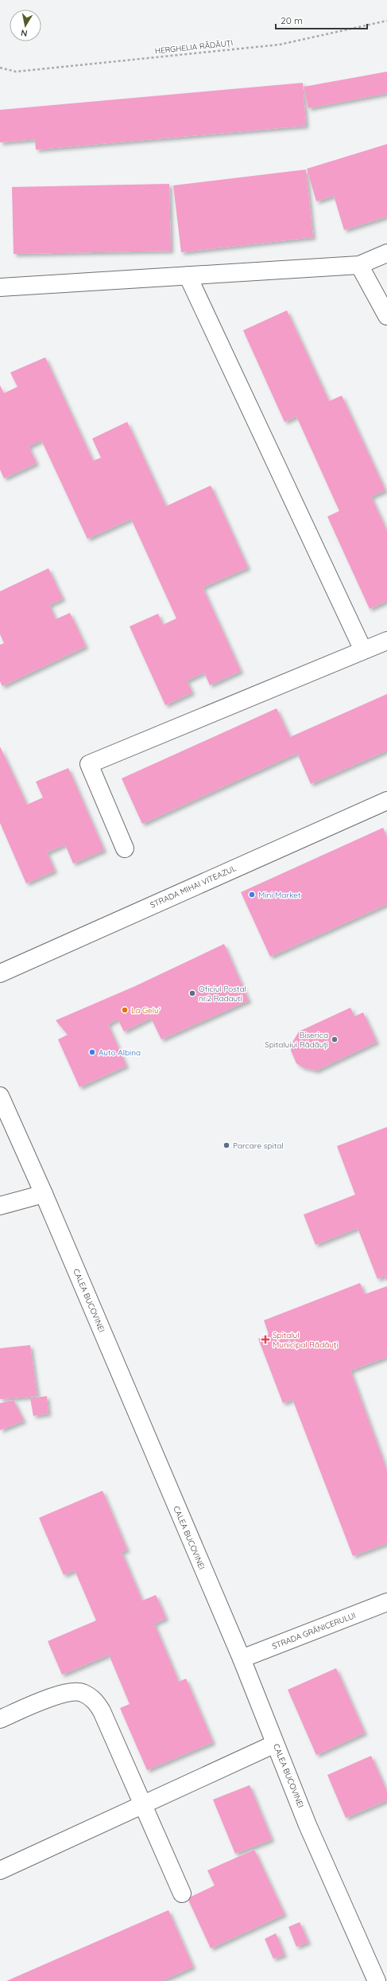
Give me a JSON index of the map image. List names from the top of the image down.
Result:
{
  "streets": {
    "street": ["STRADA MIHAI VITEAZUL", "CALEA BUCOVINEI", "STRADA GRĂNICERULUI"],
    "path": ["HERGHELIA RĂDĂUȚI"]
  },
  "crossings": [
    ["CALEA BUCOVINEI", "STRADA GRĂNICERULUI"]
  ],
  "places": {
    "other": [
      "Mini Market",
      "Oficiul Postal nr.2 Radauti",
      "La Gelu'",
      "Biserica Spitaluiui Rădăuți",
      "Auto Albina",
      "Parcare spital"
    ],
    "health": ["Spitalul Municipal Rădăuți"]
  },
  "scale_bar": "20 m",
  "north": "bottom"
}
